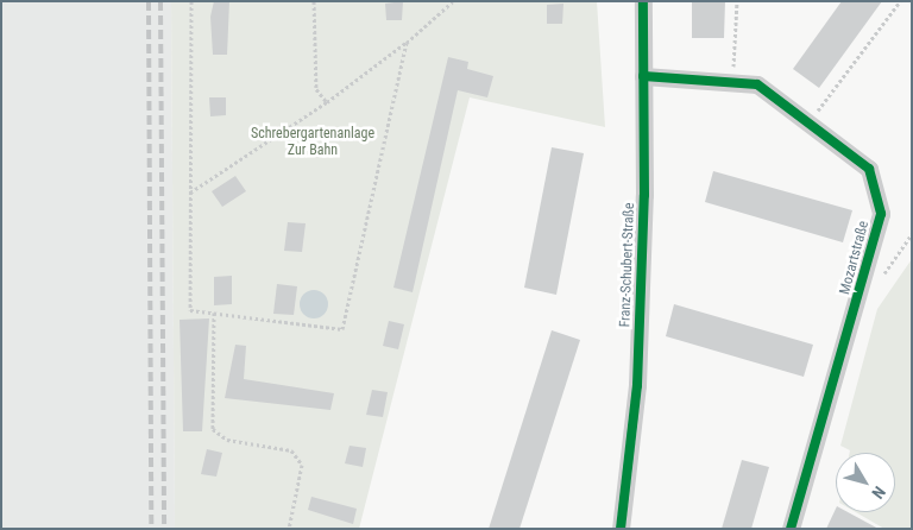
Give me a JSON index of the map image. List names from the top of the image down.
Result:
{
  "streets": {
    "street": ["Mozartstraße", "Franz-Schubert-Straße"]
  },
  "crossings": [
    ["Mozartstraße", "Franz-Schubert-Straße"]
  ],
  "parks": ["Schrebergartenanlage Zur Bahn"],
  "north": "bottom right"
}
